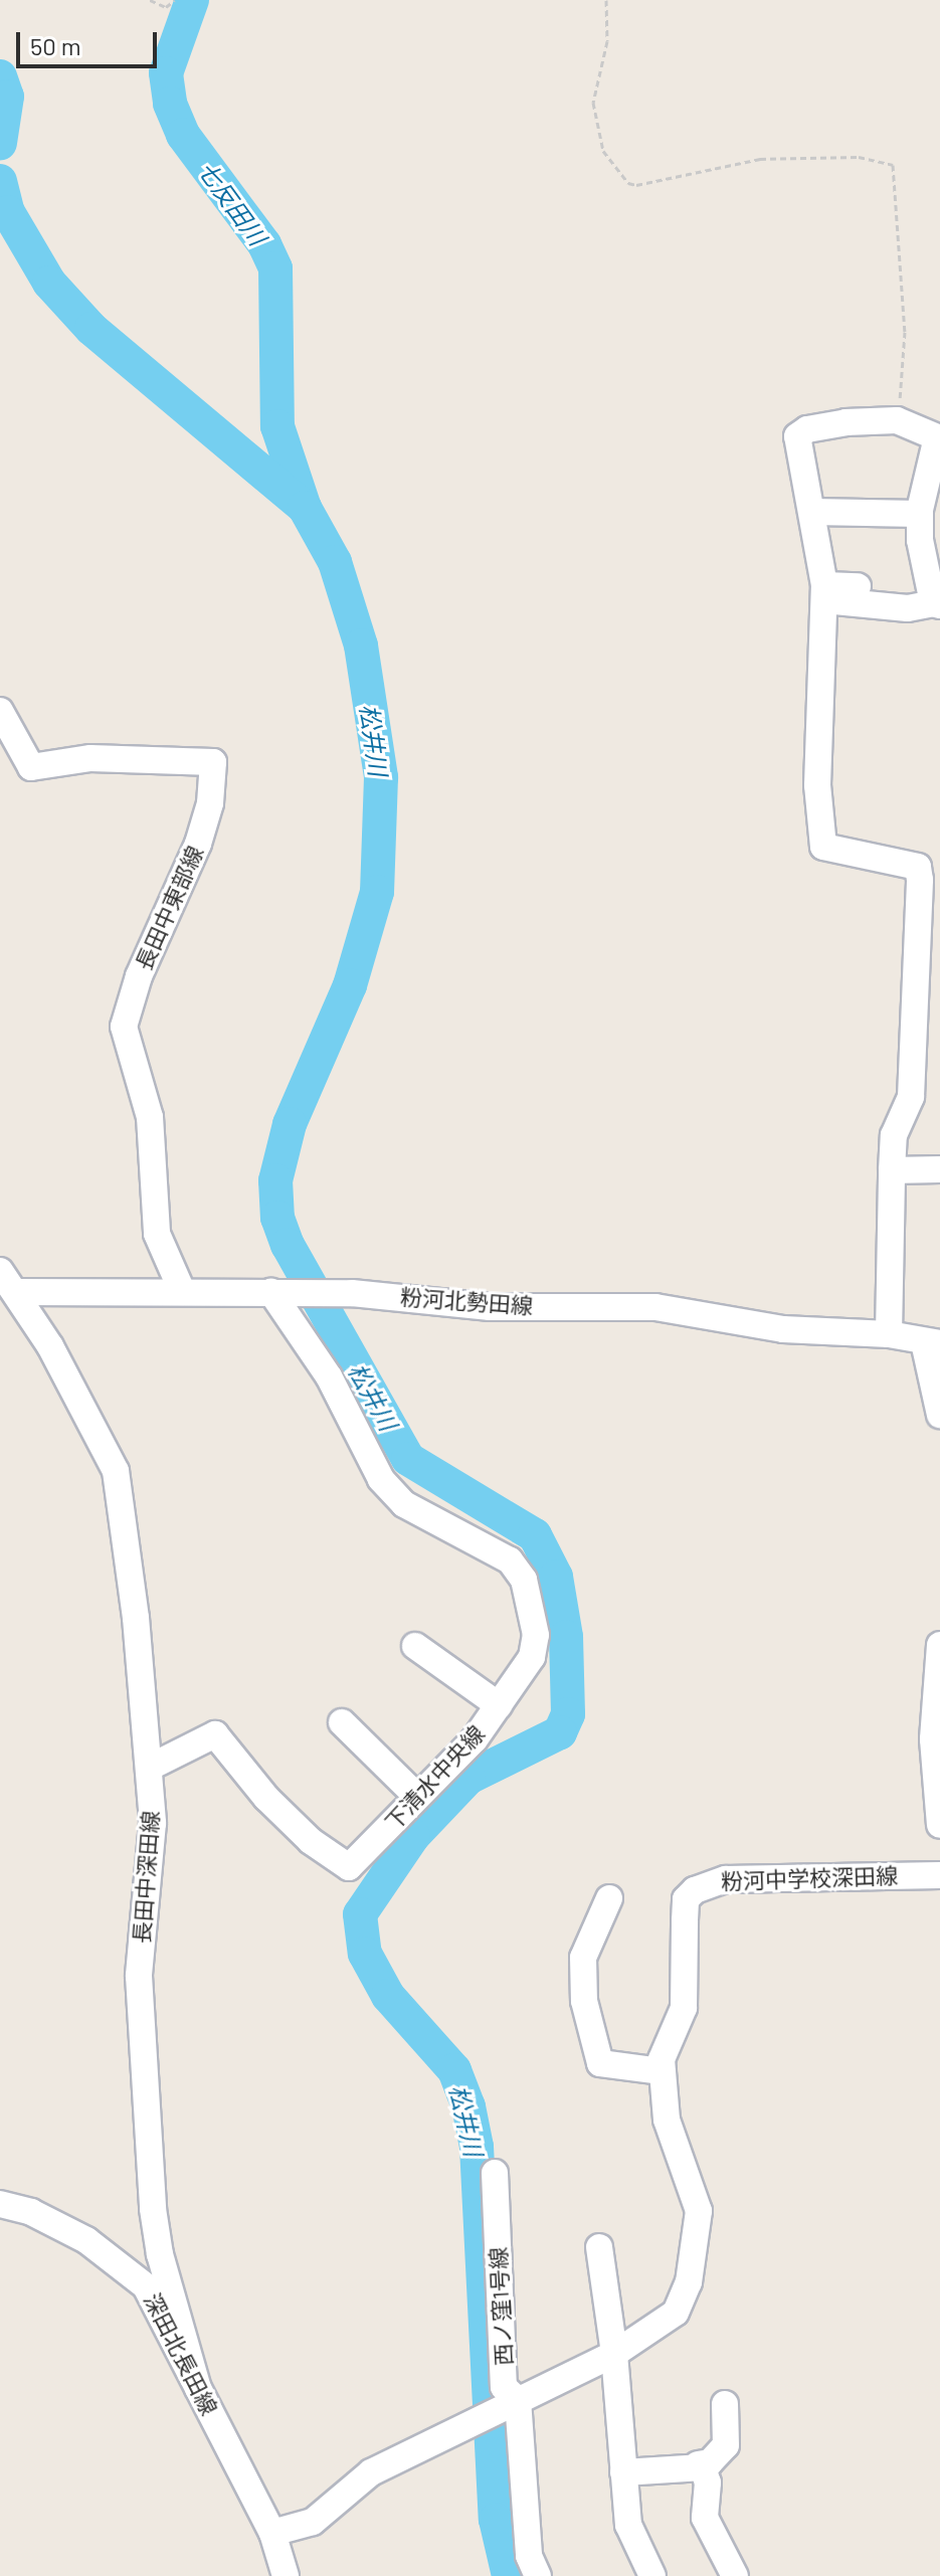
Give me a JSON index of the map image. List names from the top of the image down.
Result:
{
  "streets": {
    "street": [
      "長田中東部線",
      "粉河北勢田線",
      "下清水中央線",
      "長田中深田線",
      "粉河中学校深田線",
      "西ノ窪1号線",
      "深田北長田線"
    ]
  },
  "crossings": [
    ["長田中東部線", "粉河北勢田線"],
    ["粉河北勢田線", "下清水中央線"],
    ["粉河北勢田線", "長田中深田線"],
    ["下清水中央線", "長田中深田線"],
    ["長田中深田線", "深田北長田線"],
    ["粉河中学校深田線", "西ノ窪1号線"],
    ["粉河中学校深田線", "深田北長田線"]
  ],
  "water": ["七反田川", "松井川"],
  "scale_bar": "50 m"
}
